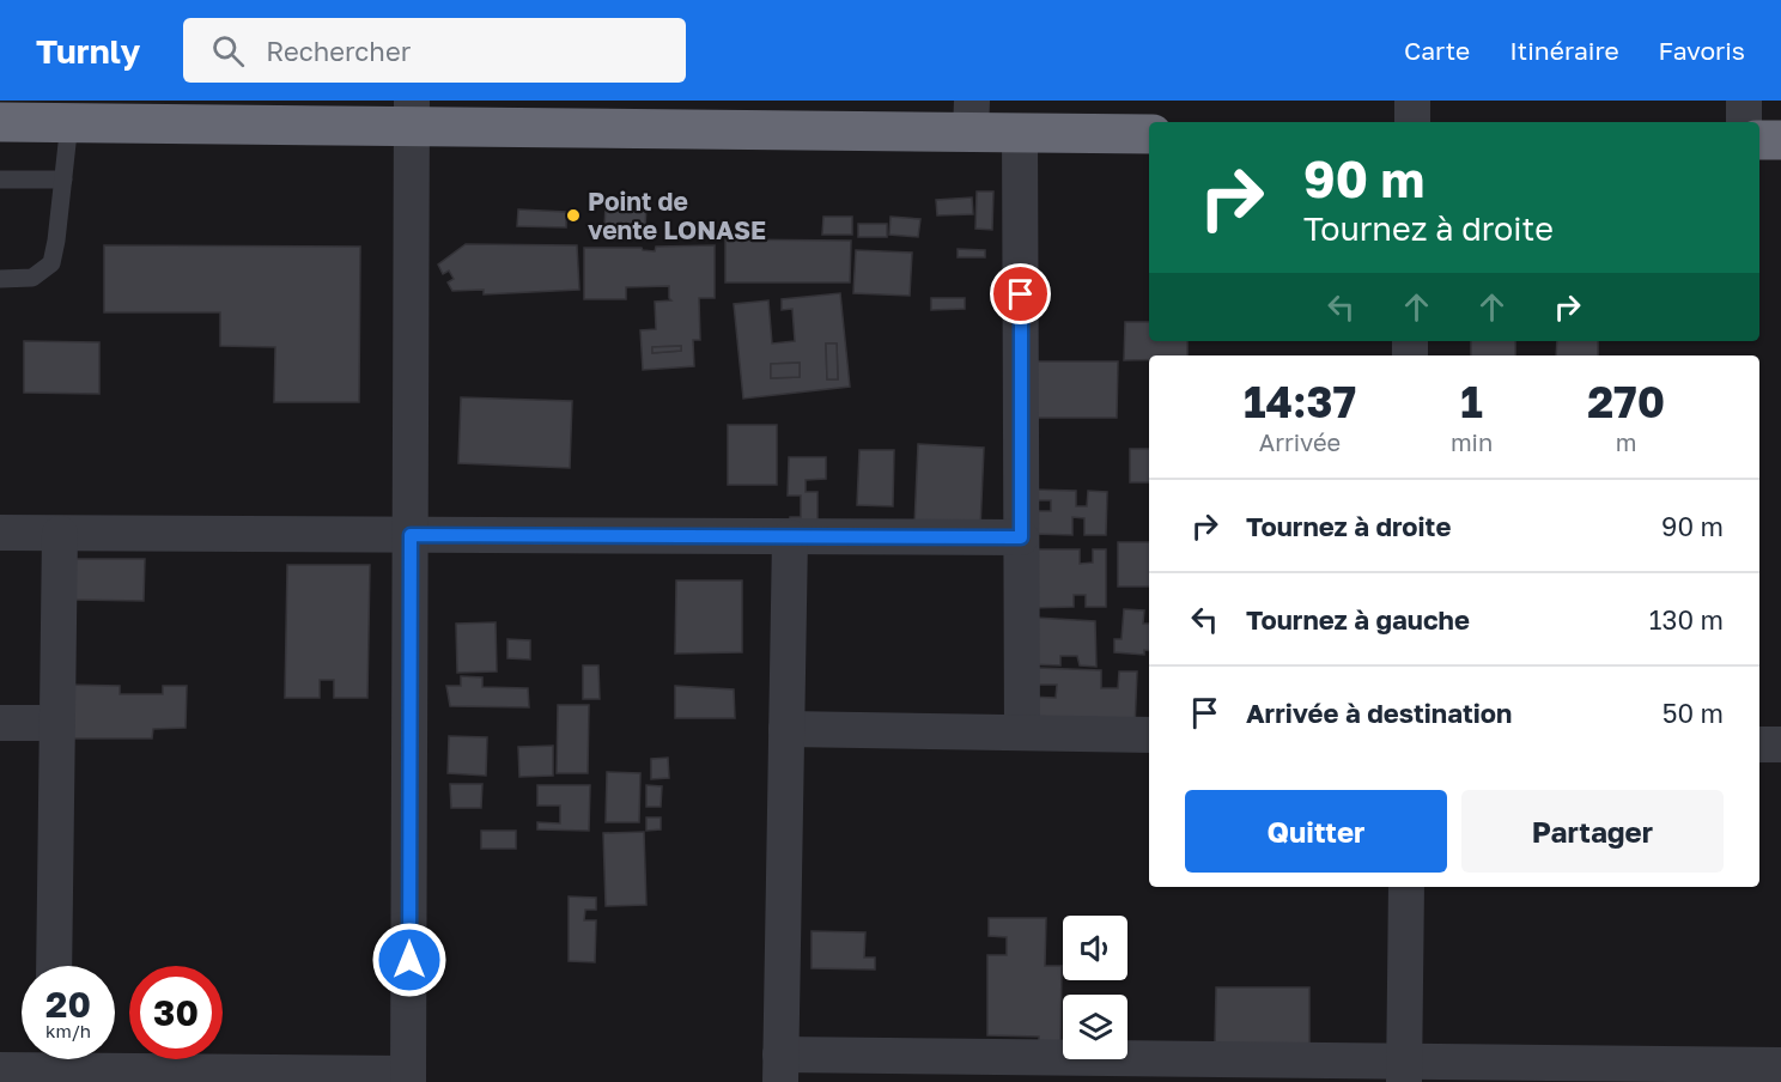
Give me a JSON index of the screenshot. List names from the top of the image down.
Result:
{
  "places": ["Point de vente LONASE"],
  "page": {
    "header": "Turnly",
    "search": "Rechercher",
    "nav": ["Carte", "Itinéraire", "Favoris"],
    "turn": ["90 m", "Tournez à droite"],
    "eta": [
      "14:37",
      "Arrivée",
      "1",
      "min",
      "270",
      "m"
    ],
    "list": [
      {
        "name": "Tournez à droite",
        "value": "90 m"
      },
      {
        "name": "Tournez à gauche",
        "value": "130 m"
      },
      {
        "name": "Arrivée à destination",
        "value": "50 m"
      }
    ],
    "buttons": ["Quitter", "Partager"],
    "speed": "20 km/h",
    "limit": "30"
  }
}
